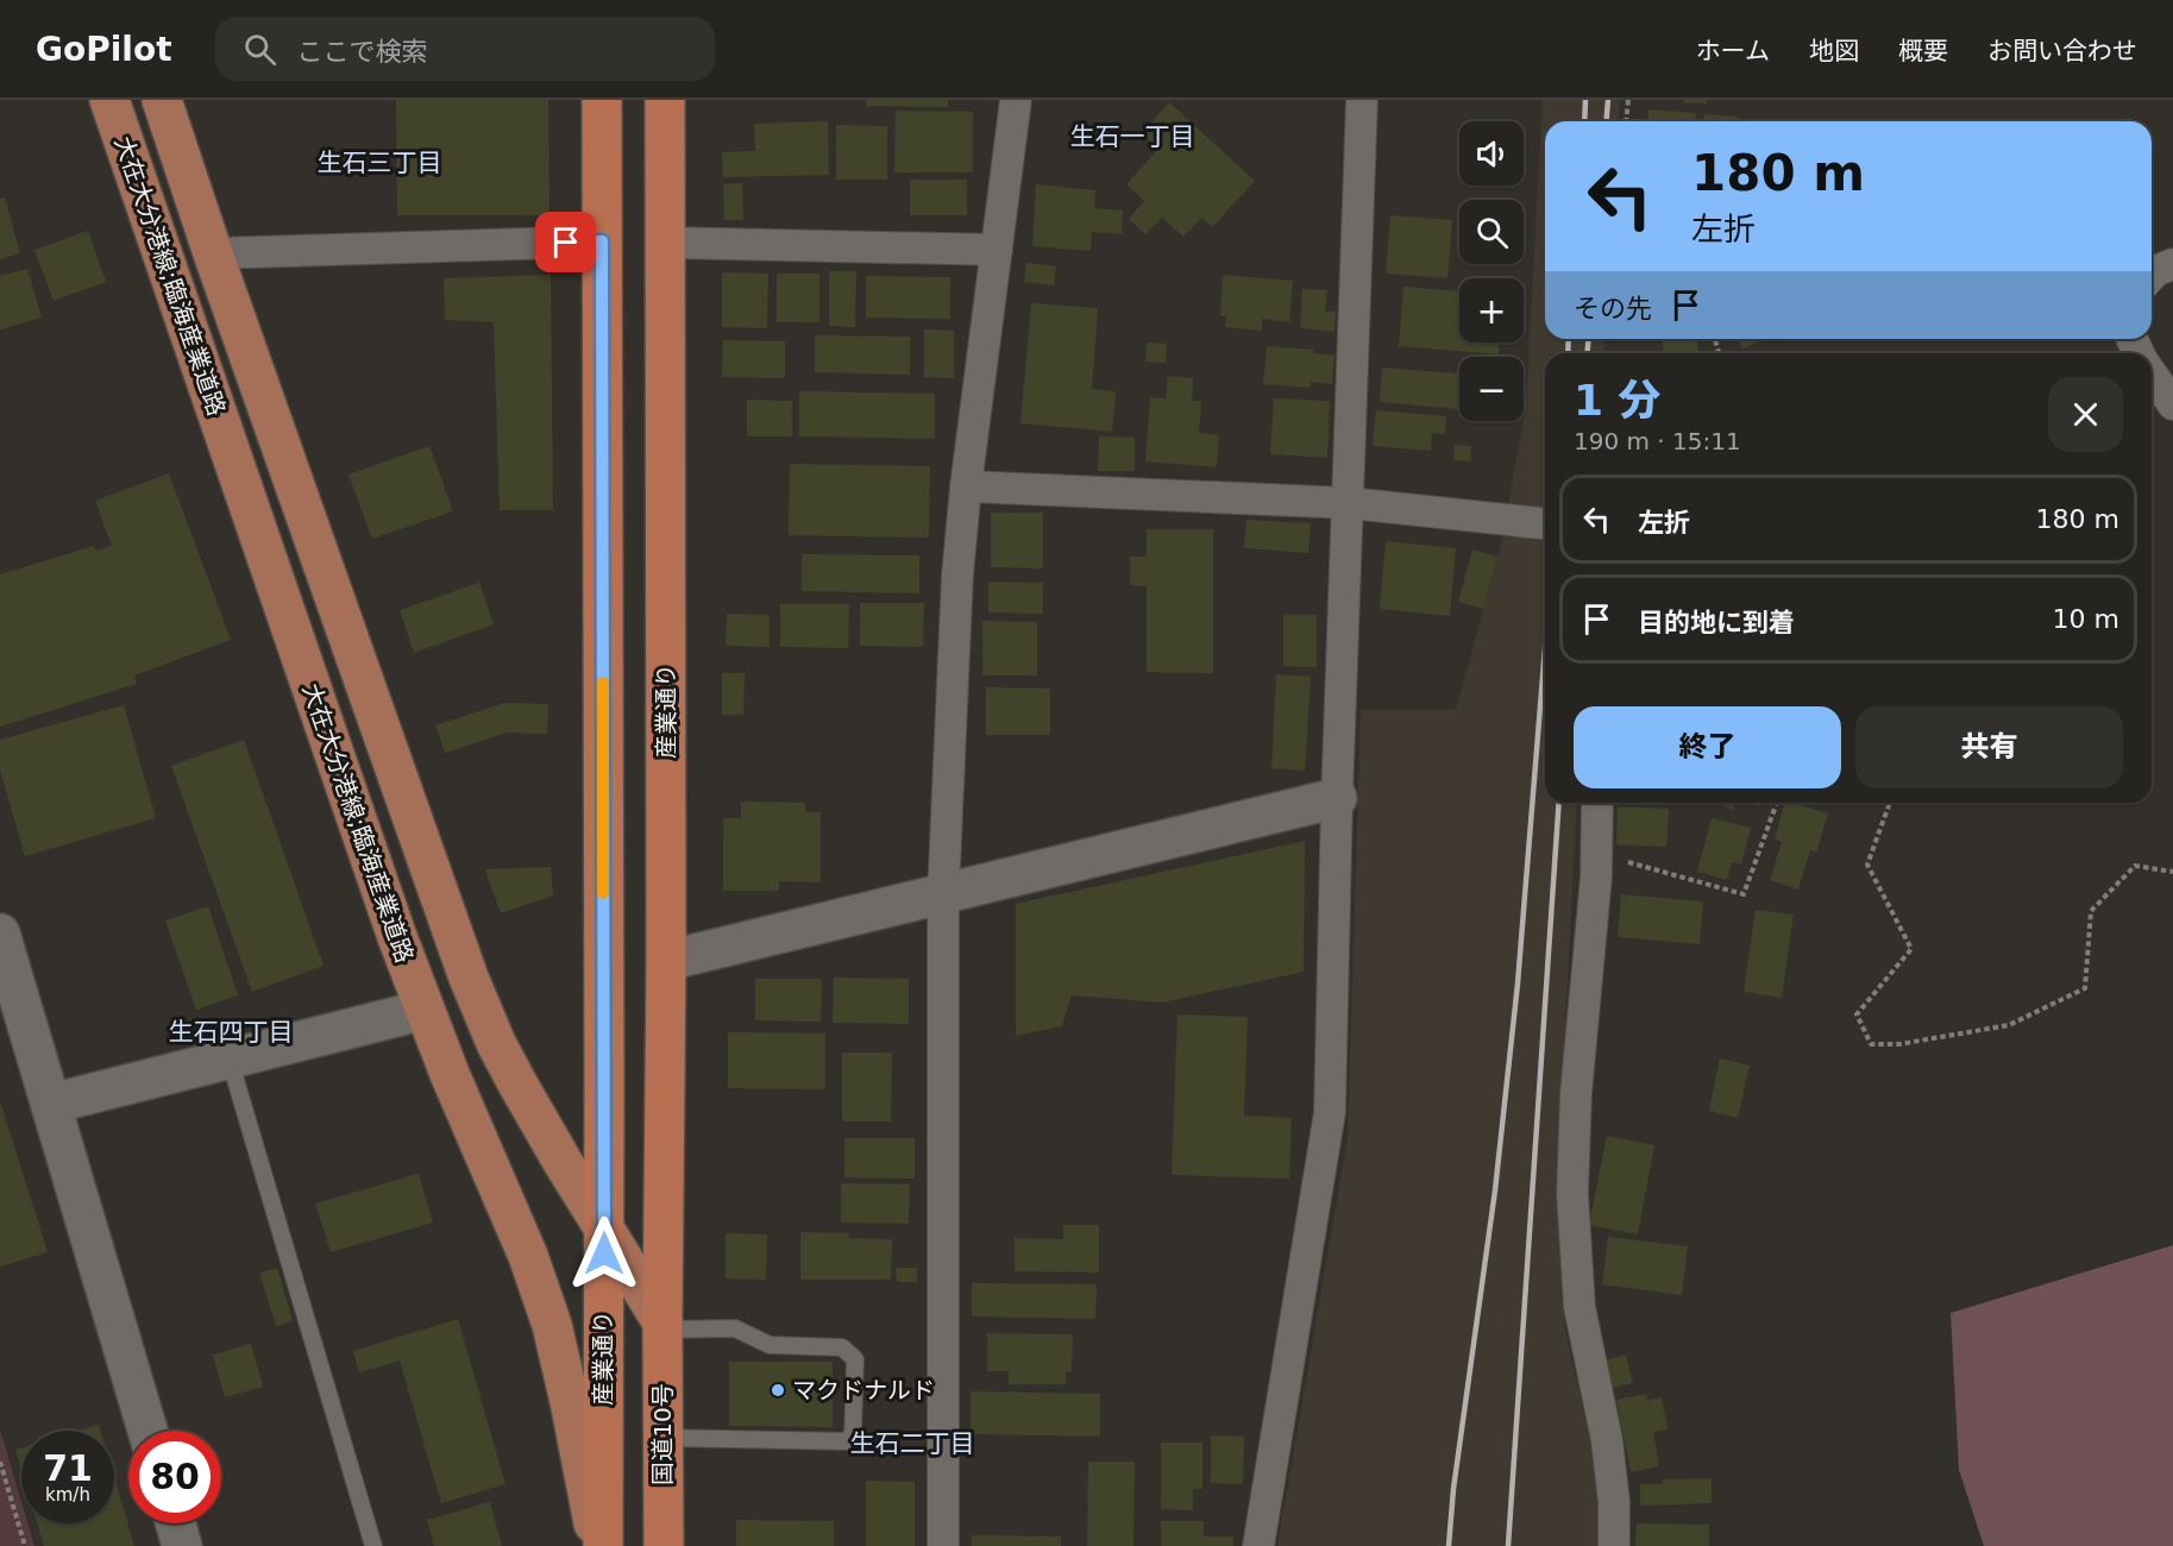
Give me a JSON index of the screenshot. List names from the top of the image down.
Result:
{
  "streets": {
    "highway": ["産業通り", "国道10号"],
    "main road": ["大在大分港線;臨海産業道路"]
  },
  "crossings": [
    ["大在大分港線;臨海産業道路", "産業通り"],
    ["大在大分港線;臨海産業道路", "国道10号"],
    ["産業通り", "国道10号"]
  ],
  "districts": [
    "生石一丁目",
    "生石三丁目",
    "生石四丁目",
    "生石二丁目"
  ],
  "places": ["マクドナルド"],
  "page": {
    "header": "GoPilot",
    "search": "ここで検索",
    "nav": [
      "ホーム",
      "地図",
      "概要",
      "お問い合わせ"
    ],
    "map_buttons": ["+", "−"],
    "turn": ["180 m", "左折"],
    "then": "その先",
    "heading": ["1 分", "190 m · 15:11"],
    "list": [
      {
        "name": "左折",
        "value": "180 m"
      },
      {
        "name": "目的地に到着",
        "value": "10 m"
      }
    ],
    "buttons": ["終了", "共有"],
    "speed": "71 km/h",
    "limit": "80"
  }
}
